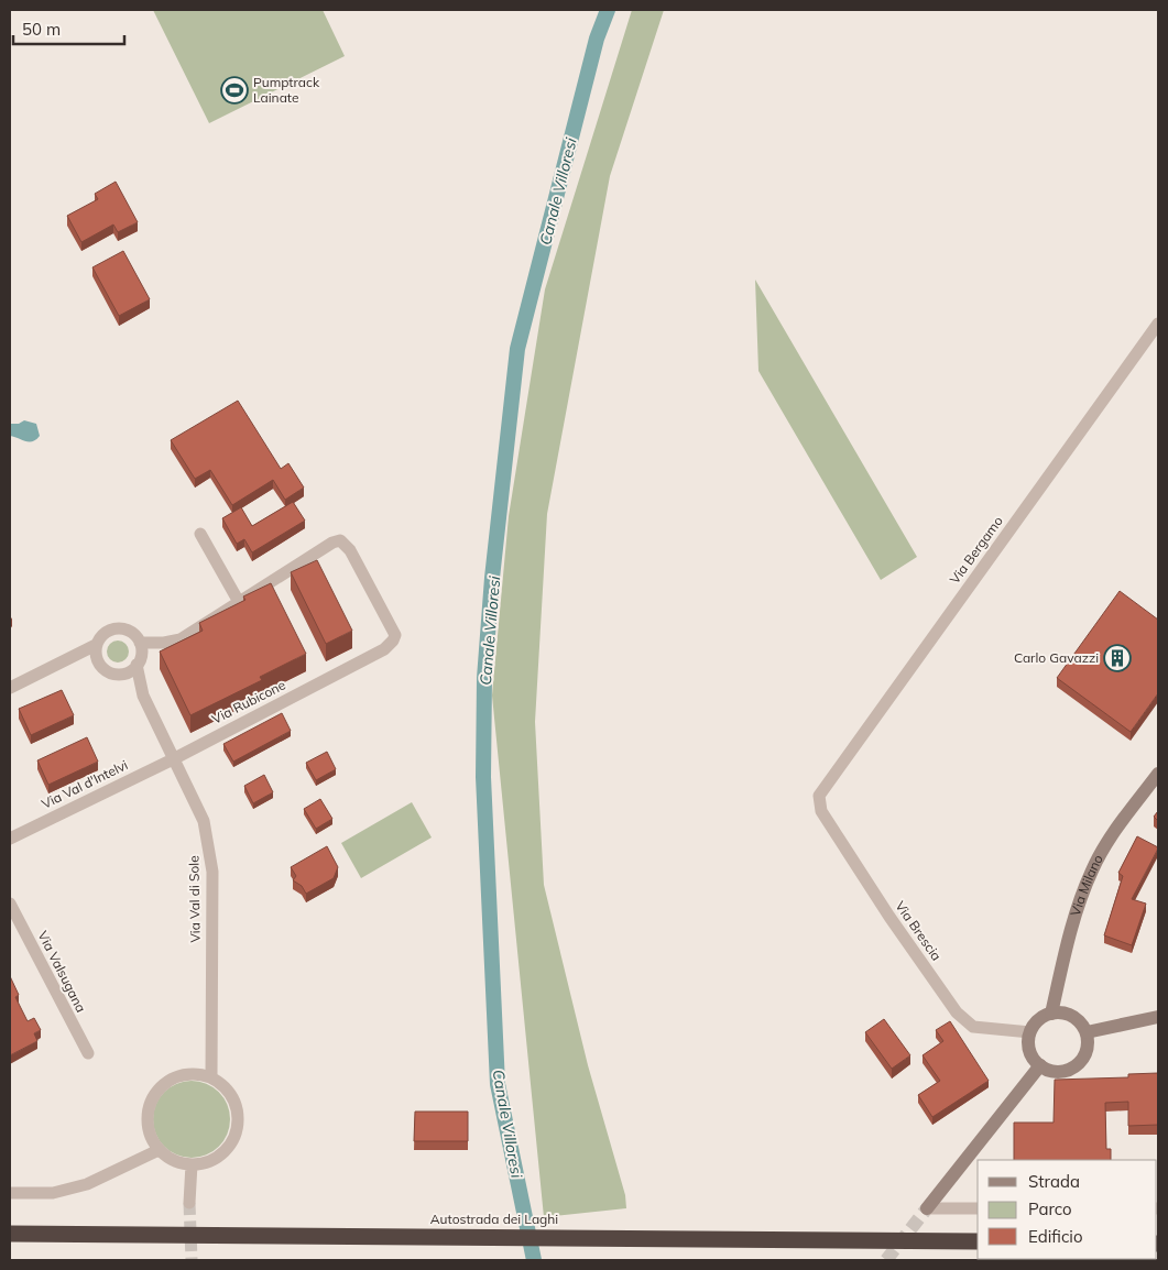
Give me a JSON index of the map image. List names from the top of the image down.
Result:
{
  "streets": {
    "highway": ["Autostrada dei Laghi"],
    "street": [
      "Via Bergamo",
      "Via Rubicone",
      "Via Val d'Intelvi",
      "Via Milano",
      "Via Val di Sole",
      "Via Brescia",
      "Via Valsugana"
    ]
  },
  "crossings": [
    ["Via Bergamo", "Via Brescia"],
    ["Via Rubicone", "Via Val d'Intelvi"],
    ["Via Rubicone", "Via Val di Sole"],
    ["Via Val d'Intelvi", "Via Val di Sole"],
    ["Via Milano", "Via Brescia"]
  ],
  "water": ["Canale Villoresi"],
  "places": {
    "sports": ["Pumptrack Lainate"],
    "building": ["Carlo Gavazzi"]
  },
  "legend": ["Strada", "Parco", "Edificio"],
  "scale_bar": "50 m"
}
